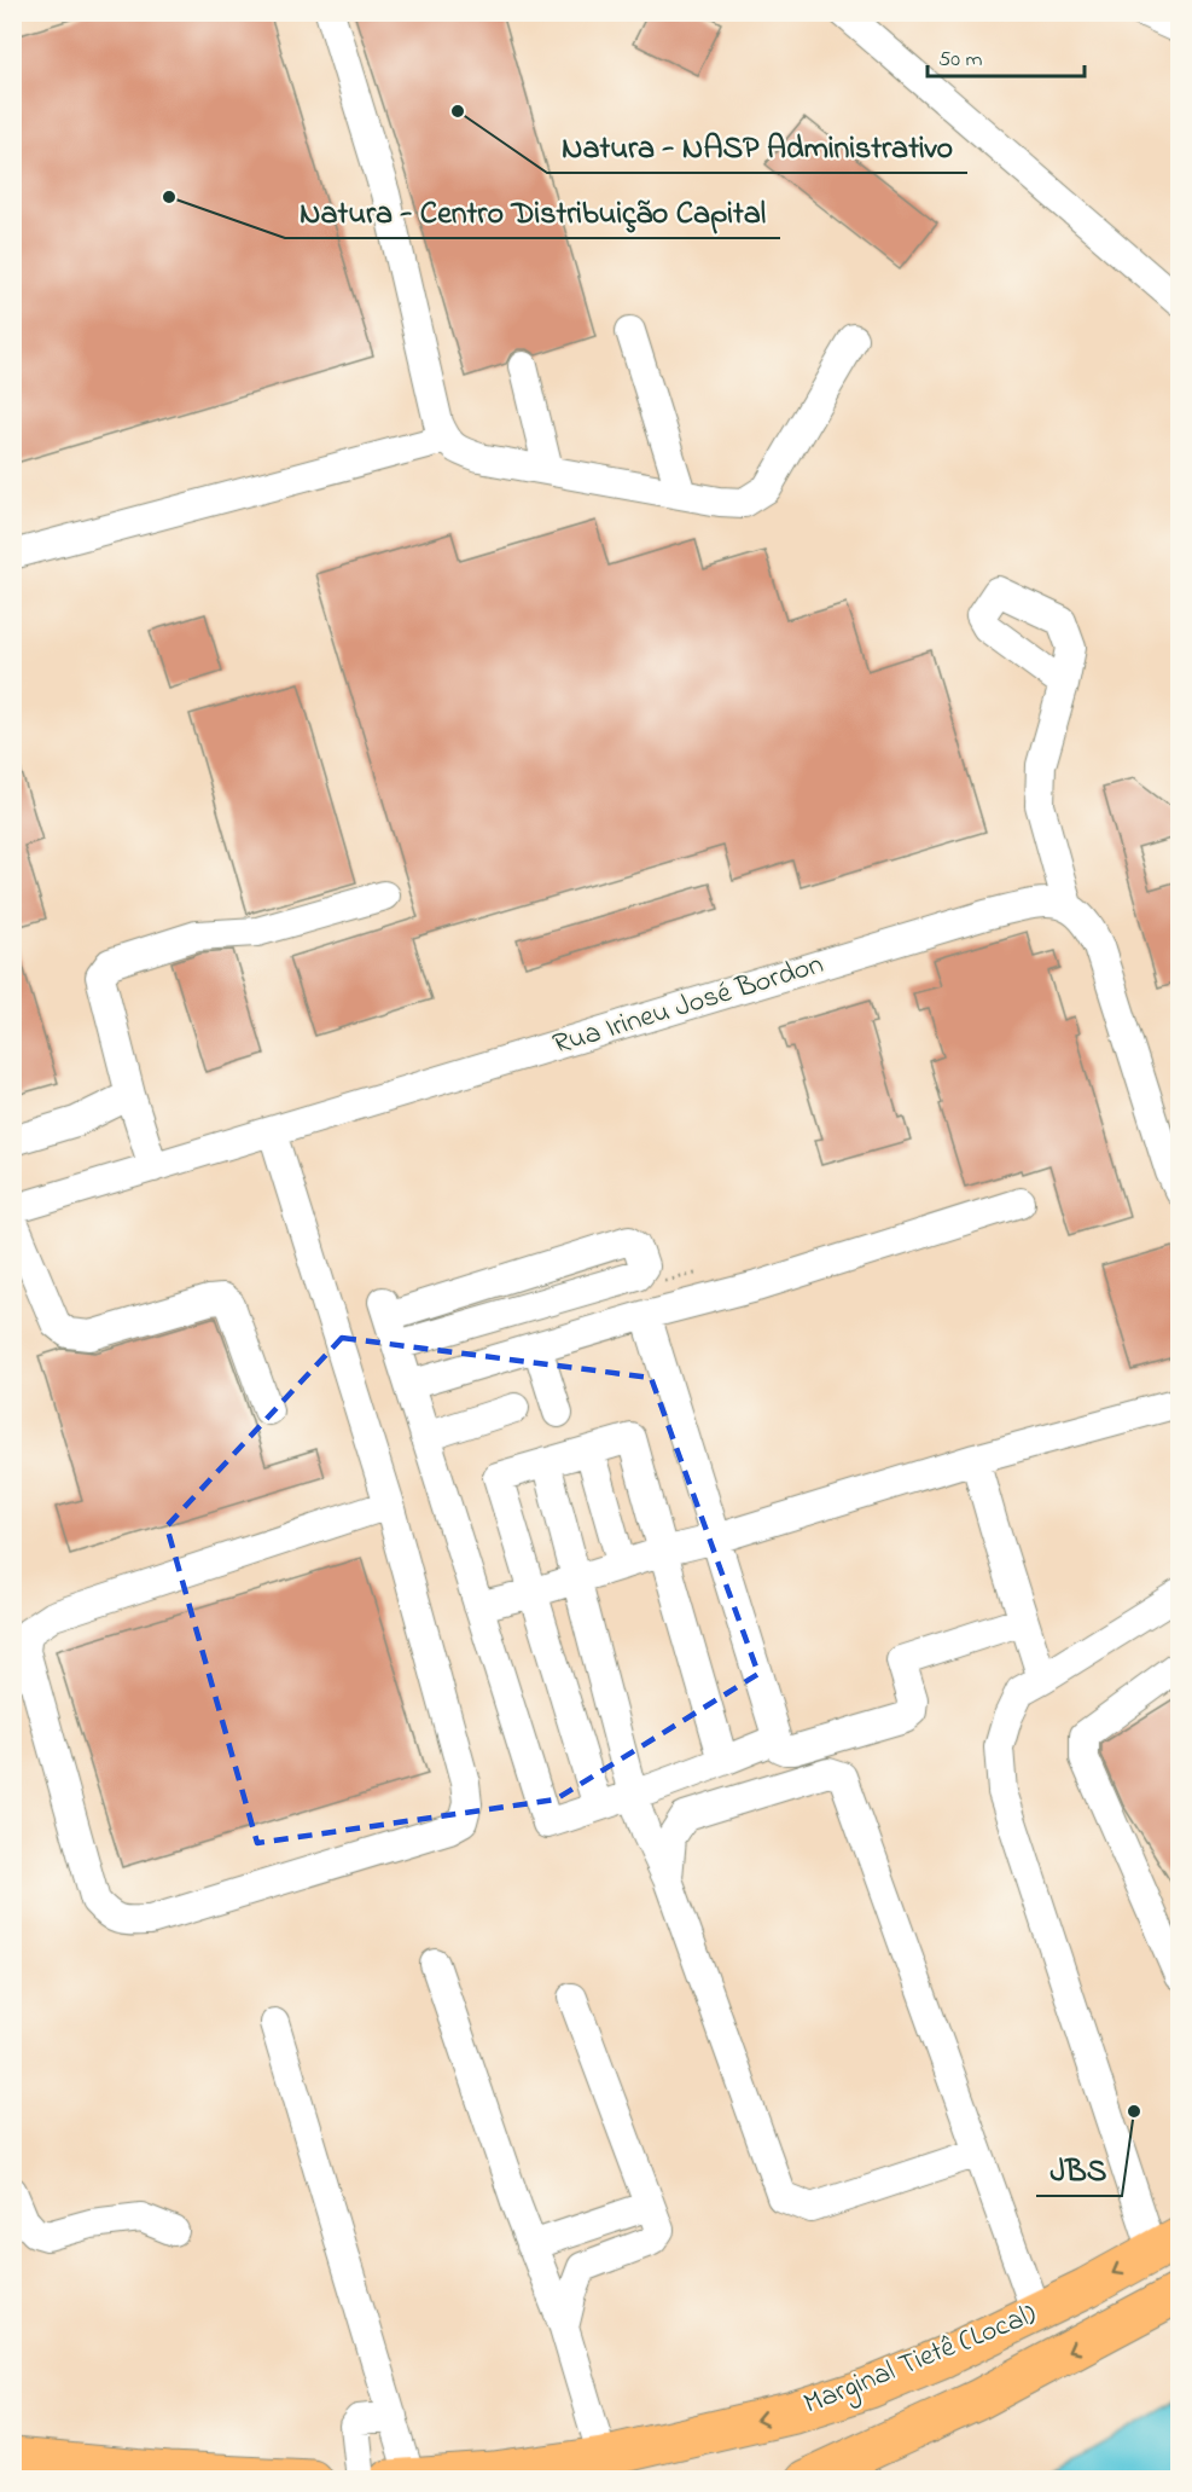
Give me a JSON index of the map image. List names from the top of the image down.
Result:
{
  "streets": {
    "highway": ["Marginal Tietê (Local)"],
    "street": ["Rua Irineu José Bordon"]
  },
  "places": ["Natura - NASP Administrativo", "Natura - Centro Distribuição Capital", "JBS"],
  "scale_bar": "50 m"
}
